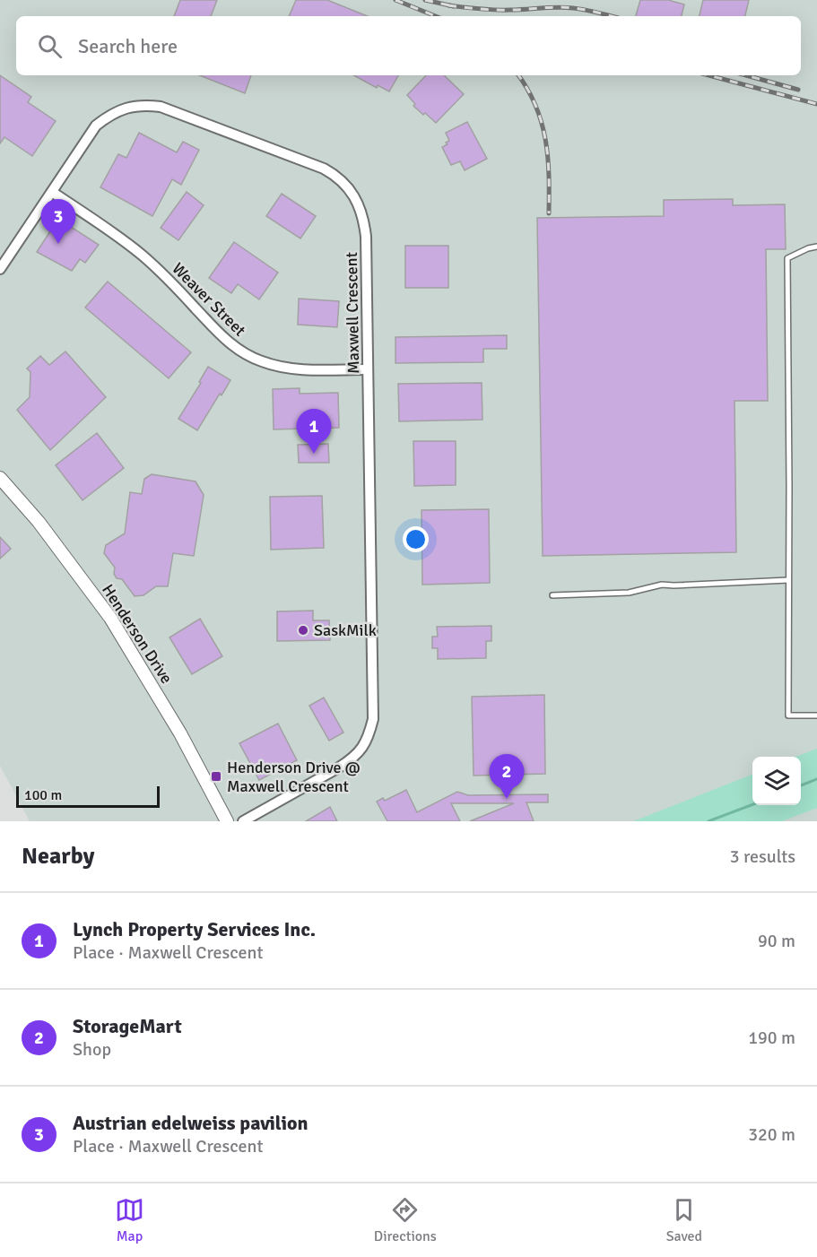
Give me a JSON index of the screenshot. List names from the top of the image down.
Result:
{
  "streets": {
    "street": ["Weaver Street", "Maxwell Crescent", "Henderson Drive"]
  },
  "crossings": [
    ["Weaver Street", "Maxwell Crescent"]
  ],
  "places": {
    "other": ["SaskMilk"],
    "transit": ["Henderson Drive @ Maxwell Crescent"]
  },
  "scale_bar": "100 m",
  "page": {
    "search": "Search here",
    "pins": ["3", "1", "2"],
    "scale": "100 m",
    "heading": ["Nearby", "3 results"],
    "list": [
      {
        "mark": "1",
        "name": "Lynch Property Services Inc.",
        "note": "Place · Maxwell Crescent",
        "value": "90 m"
      },
      {
        "mark": "2",
        "name": "StorageMart",
        "note": "Shop",
        "value": "190 m"
      },
      {
        "mark": "3",
        "name": "Austrian edelweiss pavilion",
        "note": "Place · Maxwell Crescent",
        "value": "320 m"
      }
    ],
    "nav": ["Map", "Directions", "Saved"]
  }
}
